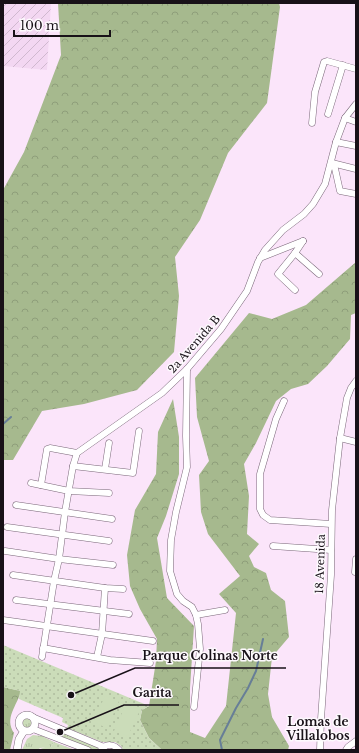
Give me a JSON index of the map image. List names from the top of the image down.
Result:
{
  "streets": {
    "street": ["2a Avenida B", "18 Avenida"]
  },
  "districts": ["Lomas de Villalobos"],
  "places": ["Parque Colinas Norte", "Garita"],
  "scale_bar": "100 m"
}
